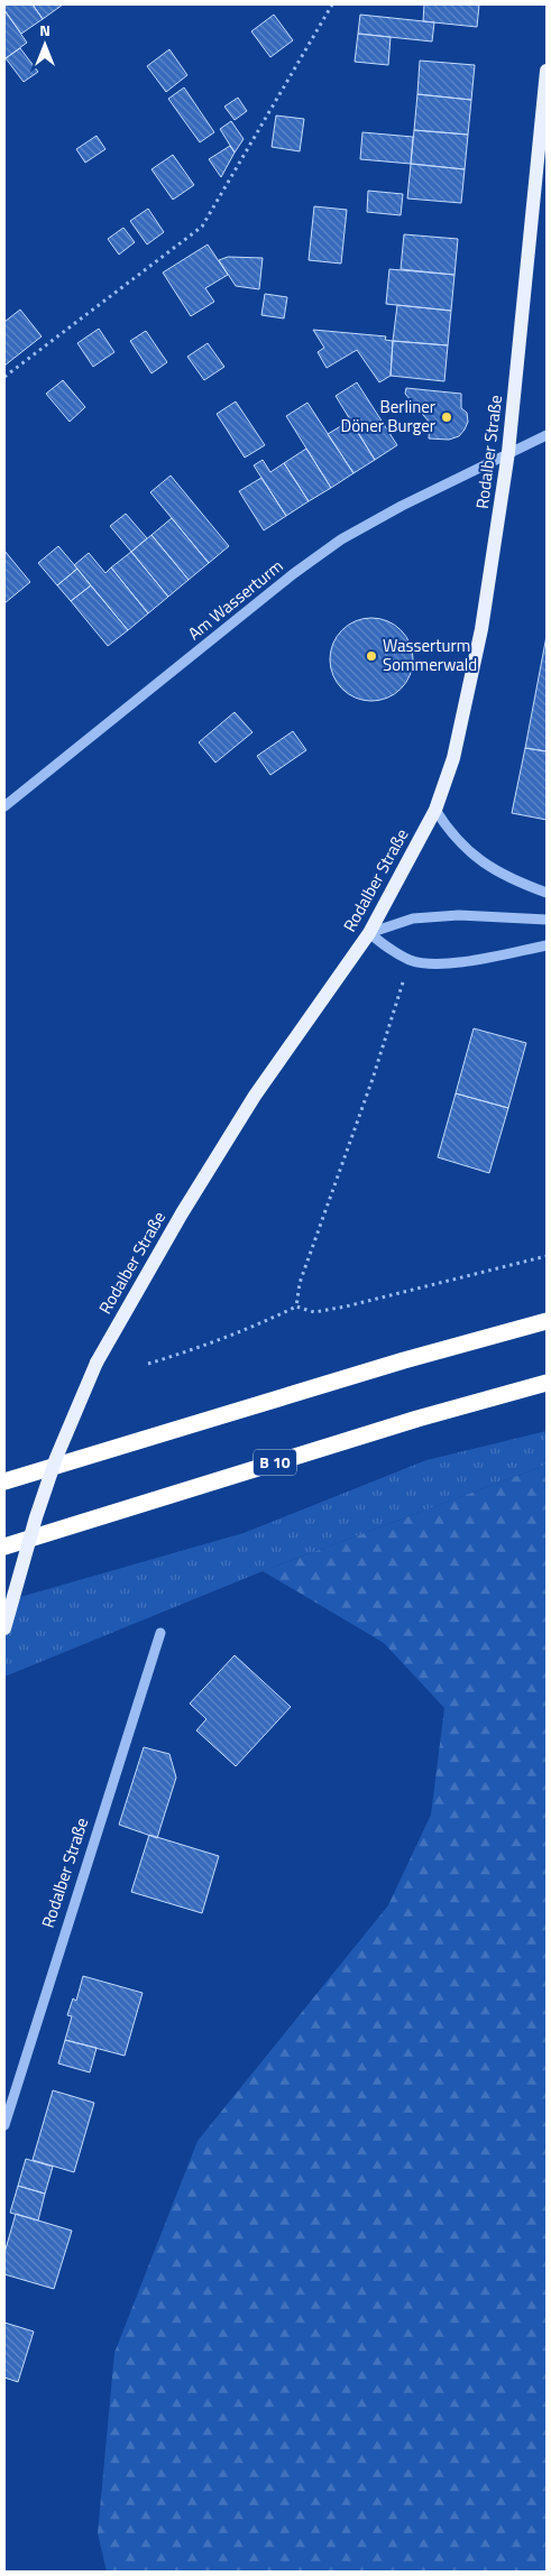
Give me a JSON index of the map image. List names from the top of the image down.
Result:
{
  "streets": {
    "highway": ["B 10"],
    "main road": ["Rodalber Straße"],
    "street": ["Am Wasserturm"]
  },
  "crossings": [
    ["Rodalber Straße", "Am Wasserturm"]
  ],
  "places": ["Berliner Döner Burger", "Wasserturm Sommerwald"],
  "north": "top"
}
